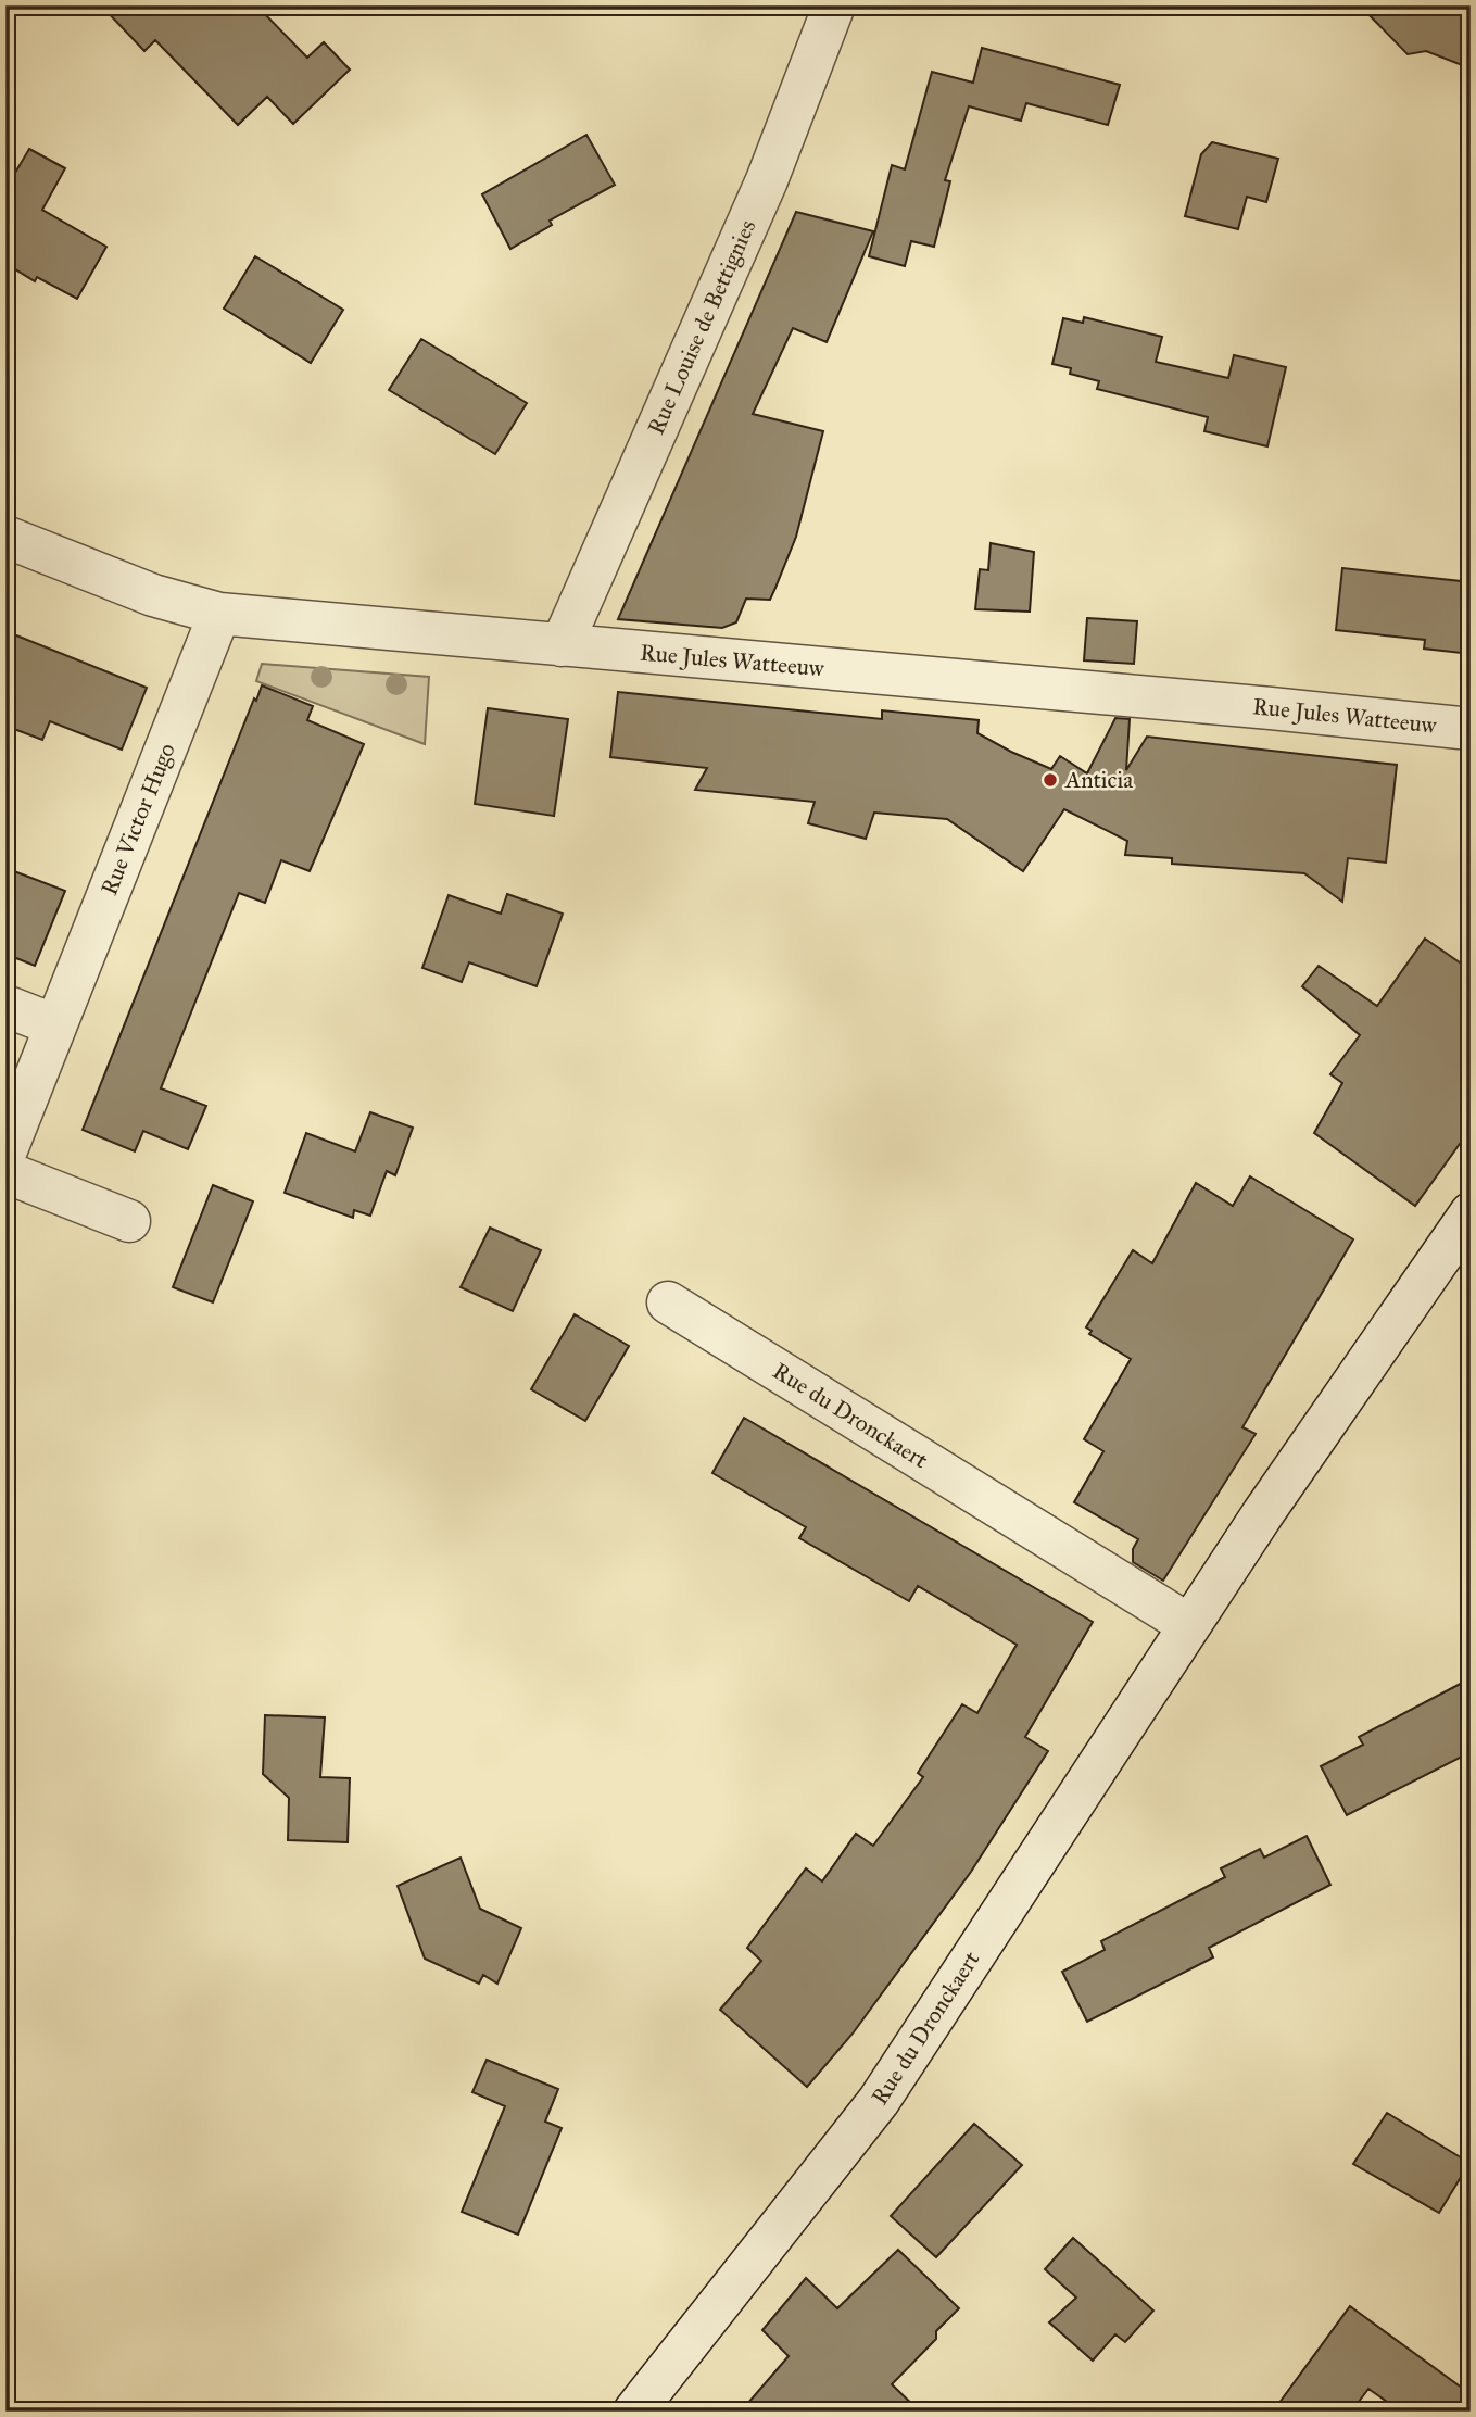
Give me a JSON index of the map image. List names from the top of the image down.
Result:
{
  "streets": {
    "street": [
      "Rue Louise de Bettignies",
      "Rue Jules Watteeuw",
      "Rue Victor Hugo",
      "Rue du Dronckaert"
    ]
  },
  "crossings": [
    ["Rue Louise de Bettignies", "Rue Jules Watteeuw"],
    ["Rue Jules Watteeuw", "Rue Victor Hugo"]
  ],
  "places": ["Anticia"]
}
